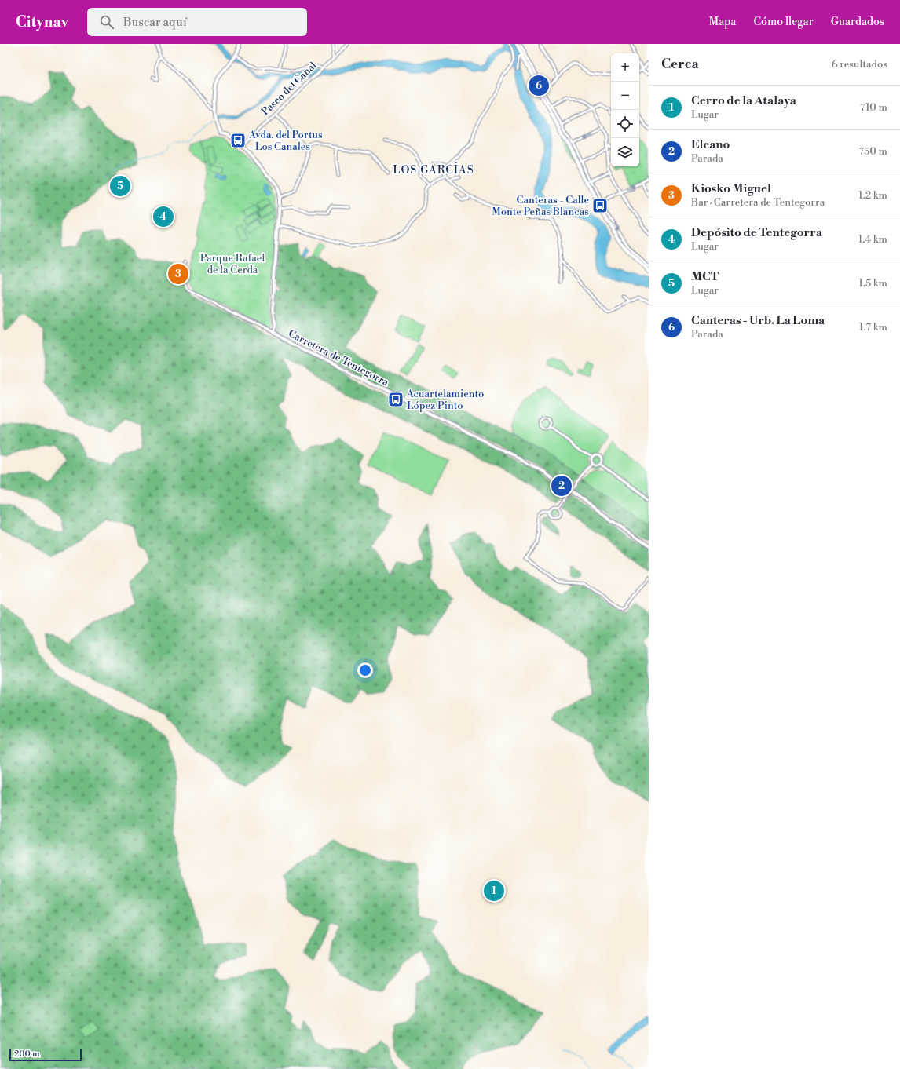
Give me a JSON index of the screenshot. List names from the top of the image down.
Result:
{
  "streets": {
    "main road": ["Carretera de Tentegorra"],
    "street": ["Paseo del Canal"]
  },
  "districts": ["LOS GARCÍAS"],
  "parks": ["Parque Rafael de la Cerda"],
  "places": {
    "bus stop": ["Avda. del Portus - Los Canales", "Canteras - Calle Monte Peñas Blancas", "Acuartelamiento López Pinto"]
  },
  "scale_bar": "200 m",
  "page": {
    "header": "Citynav",
    "search": "Buscar aquí",
    "nav": ["Mapa", "Cómo llegar", "Guardados"],
    "heading": ["Cerca", "6 resultados"],
    "map_buttons": ["+", "−"],
    "pins": [
      "6",
      "5",
      "4",
      "3",
      "2",
      "1"
    ],
    "list": [
      {
        "mark": "1",
        "name": "Cerro de la Atalaya",
        "note": "Lugar",
        "value": "710 m"
      },
      {
        "mark": "2",
        "name": "Elcano",
        "note": "Parada",
        "value": "750 m"
      },
      {
        "mark": "3",
        "name": "Kiosko Miguel",
        "note": "Bar · Carretera de Tentegorra",
        "value": "1.2 km"
      },
      {
        "mark": "4",
        "name": "Depósito de Tentegorra",
        "note": "Lugar",
        "value": "1.4 km"
      },
      {
        "mark": "5",
        "name": "MCT",
        "note": "Lugar",
        "value": "1.5 km"
      },
      {
        "mark": "6",
        "name": "Canteras - Urb. La Loma",
        "note": "Parada",
        "value": "1.7 km"
      }
    ],
    "scale": "200 m"
  }
}
